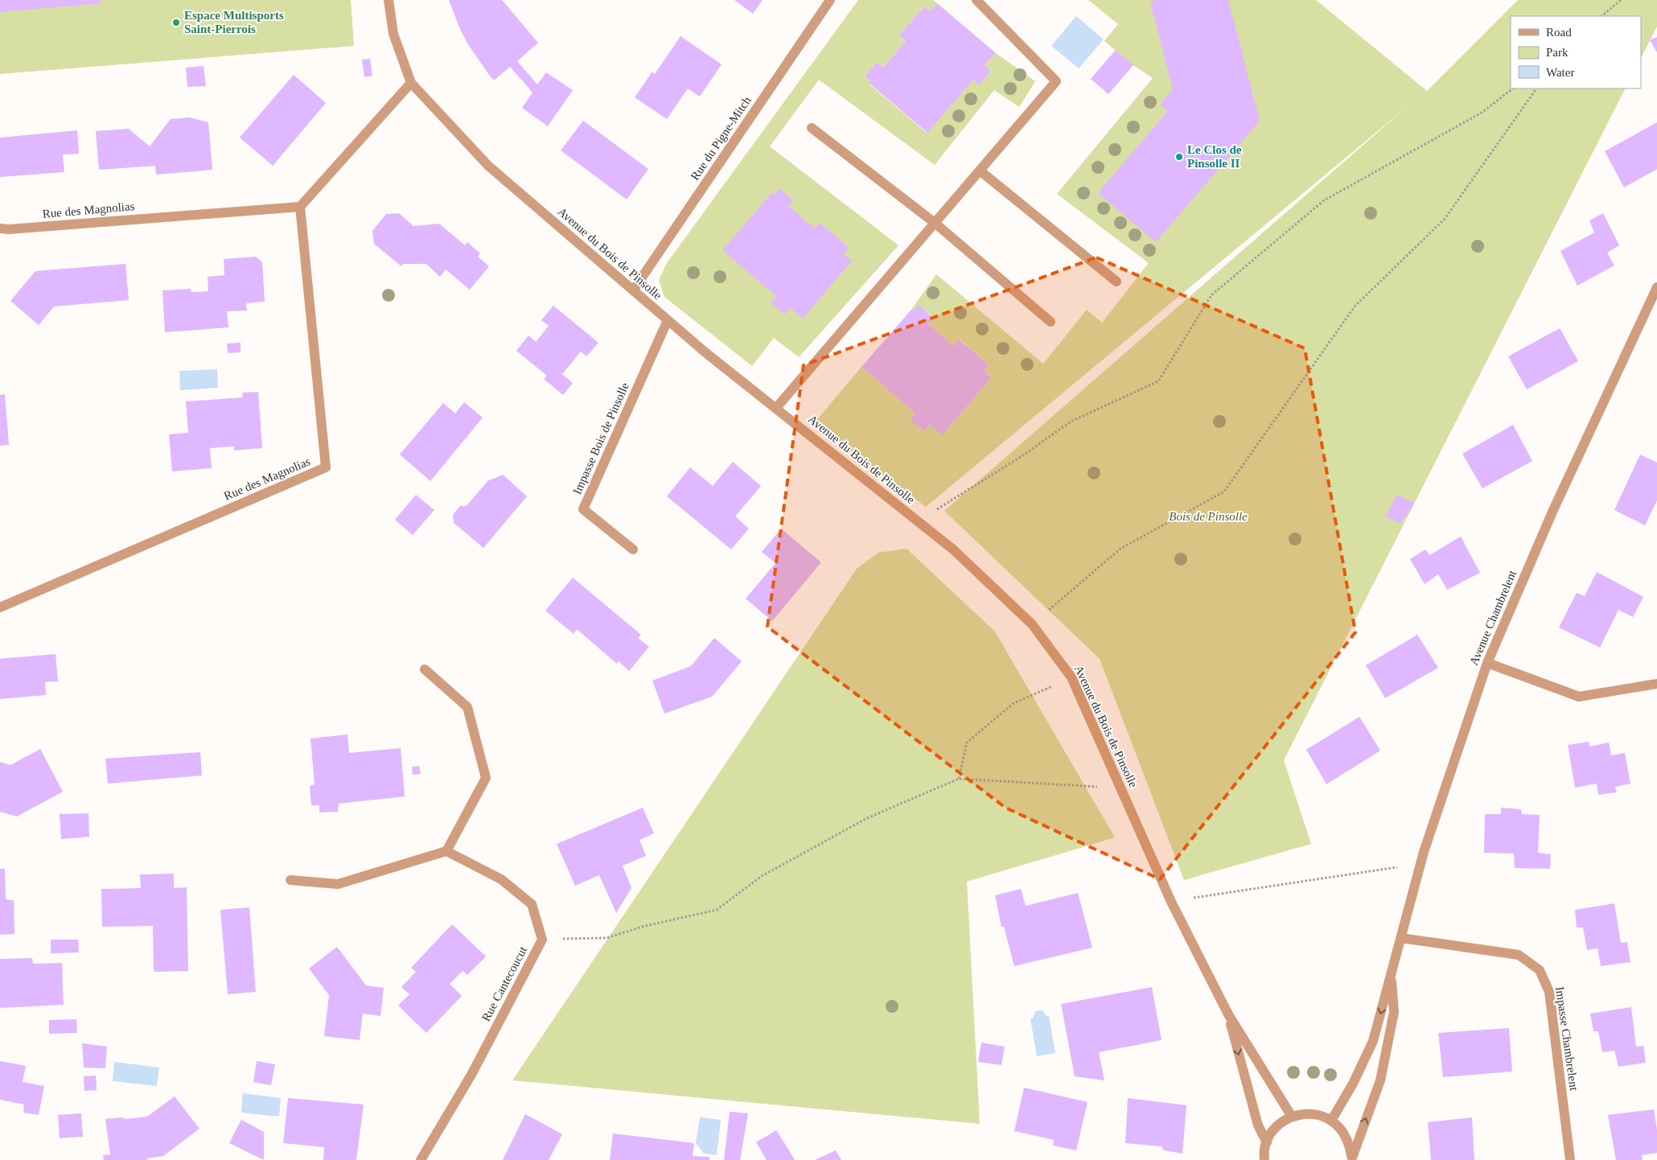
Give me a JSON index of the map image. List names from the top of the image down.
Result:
{
  "streets": {
    "street": [
      "Rue du Pigne-Mitch",
      "Rue des Magnolias",
      "Avenue du Bois de Pinsolle",
      "Impasse Bois de Pinsolle",
      "Avenue Chambrelent",
      "Rue Cantecoucut",
      "Impasse Chambrelent"
    ]
  },
  "crossings": [
    ["Rue du Pigne-Mitch", "Avenue du Bois de Pinsolle"],
    ["Avenue du Bois de Pinsolle", "Impasse Bois de Pinsolle"],
    ["Avenue Chambrelent", "Impasse Chambrelent"]
  ],
  "parks": ["Bois de Pinsolle"],
  "places": ["Espace Multisports Saint-Pierrois", "Le Clos de Pinsolle II"],
  "legend": ["Road", "Park", "Water"]
}
